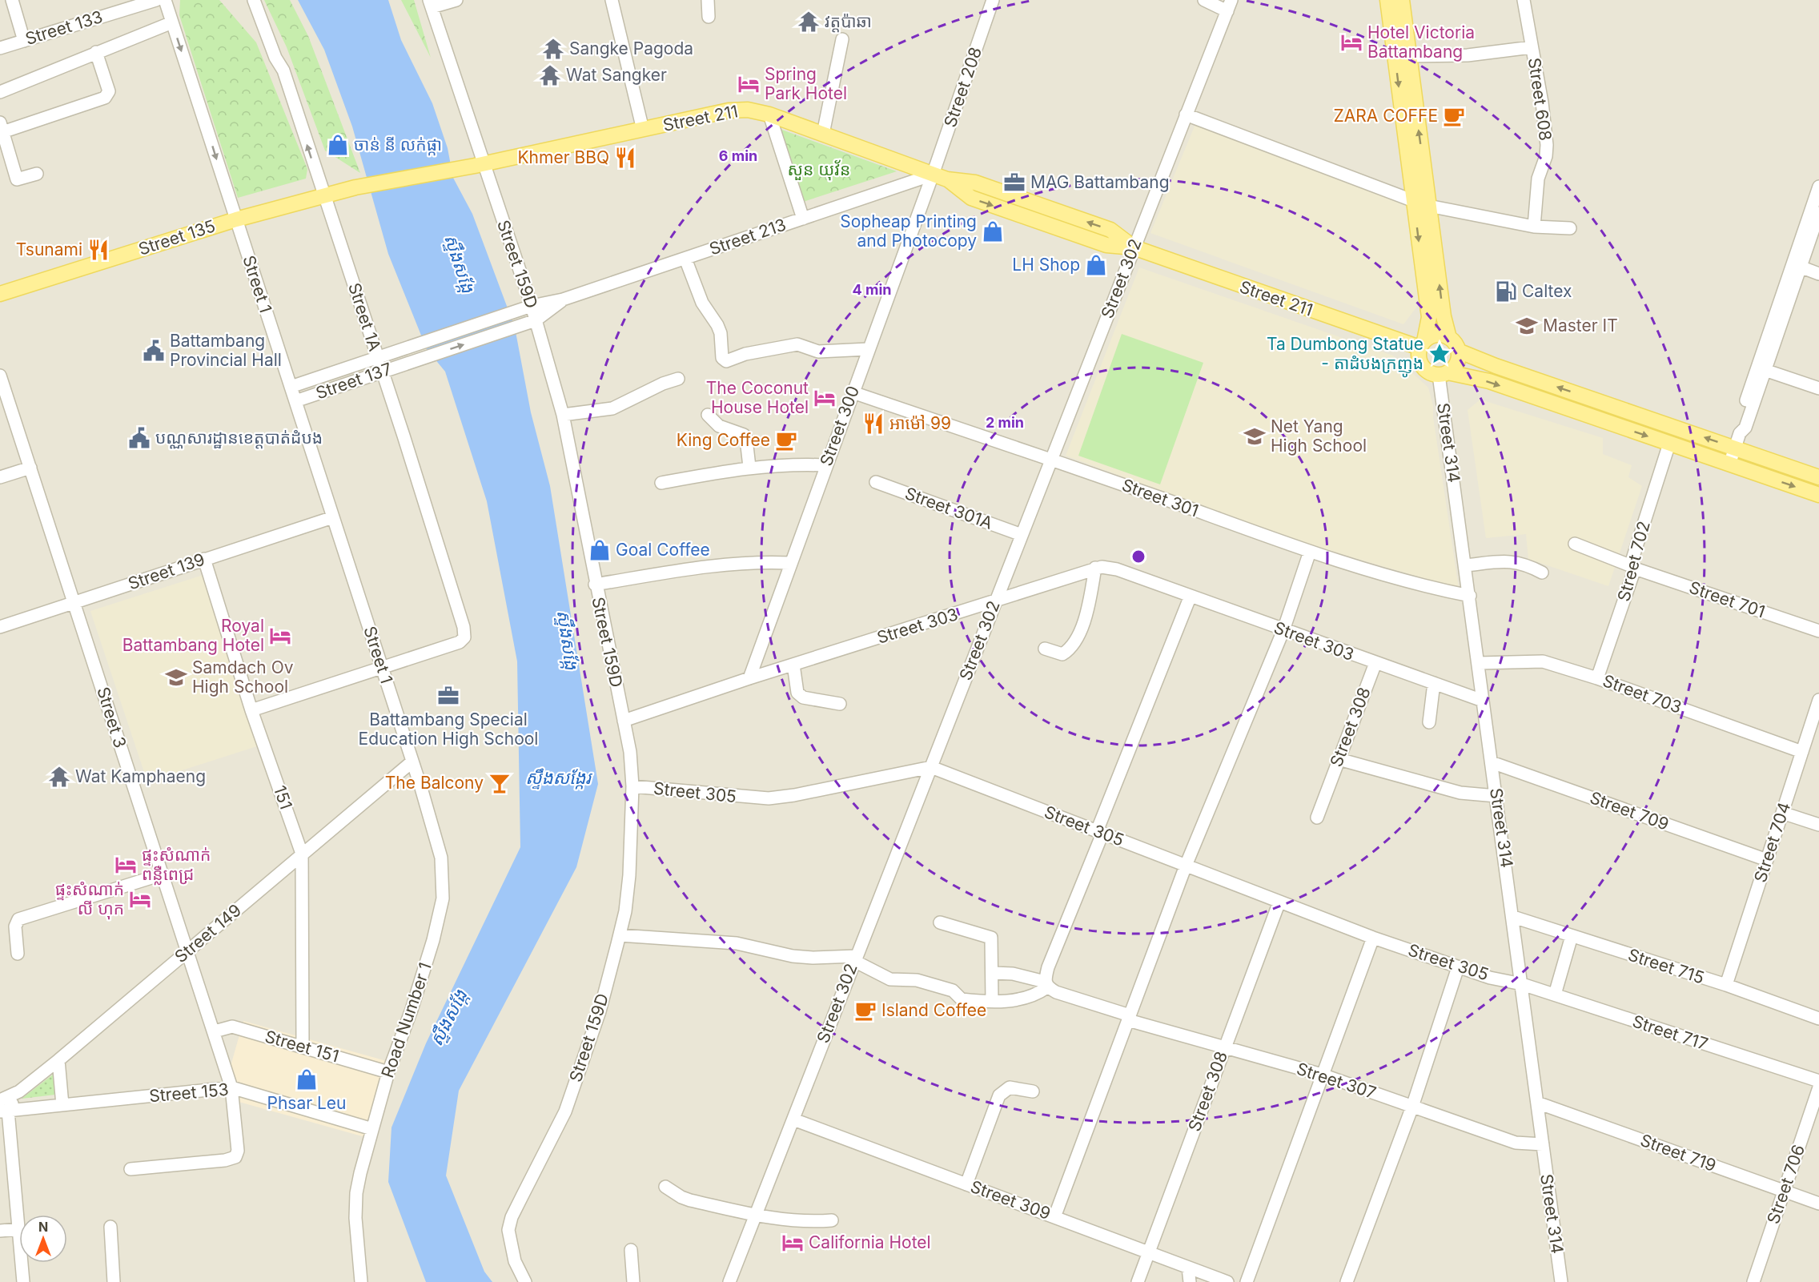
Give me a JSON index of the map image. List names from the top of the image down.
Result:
{
  "streets": {
    "main road": ["Street 211", "Street 135"],
    "street": [
      "Street 133",
      "Street 208",
      "Street 608",
      "Street 213",
      "Street 159D",
      "Street 302",
      "Street 1",
      "Street 1A",
      "Street 137",
      "Street 300",
      "Street 314",
      "Street 301",
      "Street 301A",
      "Street 702",
      "Street 139",
      "Street 701",
      "Street 303",
      "Street 703",
      "Street 3",
      "Street 308",
      "Street 305",
      "151",
      "Street 709",
      "Street 704",
      "Street 149",
      "Street 715",
      "Road Number 1",
      "Street 717",
      "Street 151",
      "Street 307",
      "Street 153",
      "Street 719",
      "Street 706",
      "Street 309"
    ]
  },
  "crossings": [
    ["Street 208", "Street 211"],
    ["Street 208", "Street 213"],
    ["Street 208", "Street 300"],
    ["Street 211", "Street 213"],
    ["Street 211", "Street 135"],
    ["Street 211", "Street 159D"],
    ["Street 211", "Street 302"],
    ["Street 211", "Street 300"],
    ["Street 211", "Street 314"],
    ["Street 213", "Street 159D"],
    ["Street 213", "Street 1A"],
    ["Street 213", "Street 137"],
    ["Street 213", "Street 300"],
    ["Street 135", "Street 1"],
    ["Street 135", "Street 1A"],
    ["Street 159D", "Street 303"],
    ["Street 159D", "Street 305"],
    ["Street 302", "Street 301"],
    ["Street 302", "Street 301A"],
    ["Street 302", "Street 303"],
    ["Street 302", "Street 305"],
    ["Street 302", "Street 309"],
    ["Street 1", "Street 1A"],
    ["Street 1", "Street 137"],
    ["Street 1", "Street 139"],
    ["Street 1", "Street 149"],
    ["Street 1", "Road Number 1"],
    ["Street 1A", "Street 137"],
    ["Street 300", "Street 301"],
    ["Street 300", "Street 303"],
    ["Street 314", "Street 301"],
    ["Street 314", "Street 303"],
    ["Street 314", "Street 703"],
    ["Street 314", "Street 305"],
    ["Street 314", "Street 709"],
    ["Street 314", "Street 715"],
    ["Street 314", "Street 717"],
    ["Street 314", "Street 307"],
    ["Street 314", "Street 719"],
    ["Street 702", "Street 701"],
    ["Street 702", "Street 703"],
    ["Street 139", "Street 3"],
    ["Street 139", "151"],
    ["Street 303", "Street 308"],
    ["Street 703", "Street 704"],
    ["Street 3", "Street 149"],
    ["Street 3", "Street 151"],
    ["Street 3", "Street 153"],
    ["Street 308", "Street 305"],
    ["Street 308", "Street 307"],
    ["Street 308", "Street 309"],
    ["Street 305", "Street 717"],
    ["151", "Street 149"],
    ["151", "Street 151"],
    ["Street 709", "Street 704"],
    ["Street 704", "Street 715"],
    ["Street 149", "Road Number 1"],
    ["Road Number 1", "Street 151"],
    ["Road Number 1", "Street 153"],
    ["Street 719", "Street 706"]
  ],
  "one_way": ["Street 137"],
  "water": ["ស្ទឹងសង្កែ", "ស្ទឹងសង្កែរ"],
  "parks": ["សួន យុវ័ន"],
  "places": {
    "temple": [
      "វត្តប៉ាឆា",
      "Sangke Pagoda",
      "Wat Sangker",
      "Wat Kamphaeng"
    ],
    "hotel": [
      "Hotel Victoria Battambang",
      "Spring Park Hotel",
      "The Coconut House Hotel",
      "Royal Battambang Hotel",
      "ផ្ទះសំណាក់ ពន្លឺពេជ្រ",
      "ផ្ទះសំណាក់ លី ហុក",
      "California Hotel"
    ],
    "cafe": ["ZARA COFFE", "King Coffee", "Island Coffee"],
    "shop": [
      "ចាន់ នី លក់ផ្កា",
      "Sopheap Printing and Photocopy",
      "LH Shop",
      "Goal Coffee",
      "Phsar Leu"
    ],
    "restaurant": ["Khmer BBQ", "Tsunami", "អាម៉ៅ 99"],
    "office": ["MAG Battambang", "Battambang Special Education High School"],
    "fuel station": ["Caltex"],
    "school or university": ["Master IT", "Net Yang High School", "Samdach Ov High School"],
    "public building": ["Battambang Provincial Hall", "បណ្ណសារដ្ឋានខេត្តបាត់ដំបង"],
    "place": ["Ta Dumbong Statue - តាដំបងក្រញូង"],
    "bar": ["The Balcony"]
  },
  "north": "top",
  "rings": ["6 min", "4 min", "2 min"]
}
